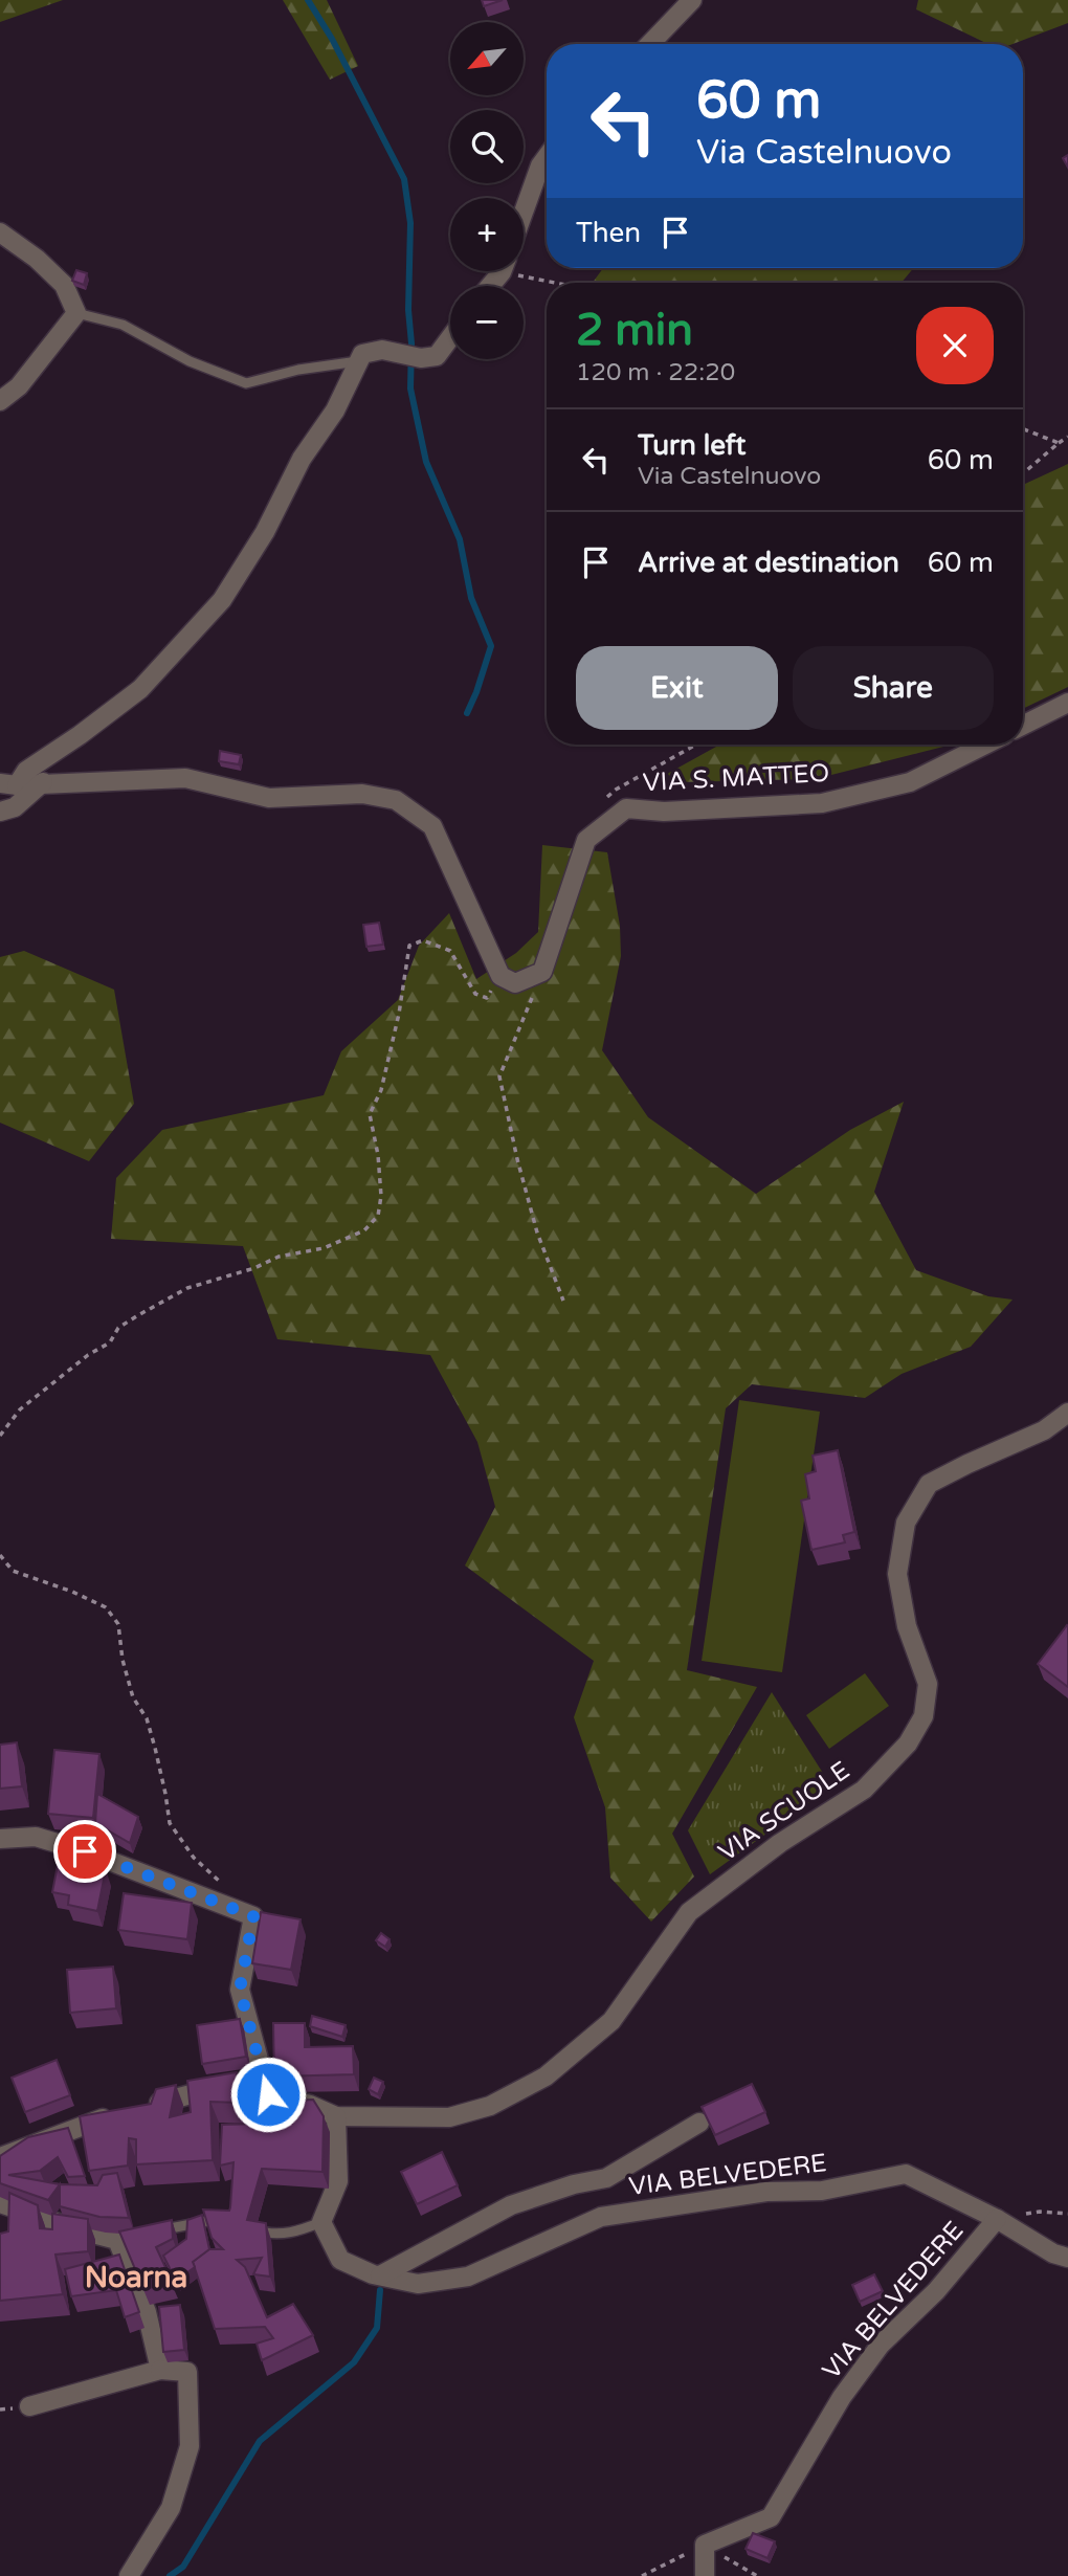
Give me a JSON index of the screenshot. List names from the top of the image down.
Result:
{
  "streets": {
    "street": ["VIA S. MATTEO", "VIA SCUOLE", "VIA BELVEDERE"]
  },
  "districts": ["Noarna"],
  "north": "bottom left",
  "page": {
    "map_buttons": ["+", "−"],
    "turn": ["60 m", "Via Castelnuovo"],
    "then": "Then",
    "heading": ["2 min", "120 m · 22:20"],
    "list": [
      {
        "name": "Turn left",
        "note": "Via Castelnuovo",
        "value": "60 m"
      },
      {
        "name": "Arrive at destination",
        "value": "60 m"
      }
    ],
    "buttons": ["Exit", "Share"]
  }
}
